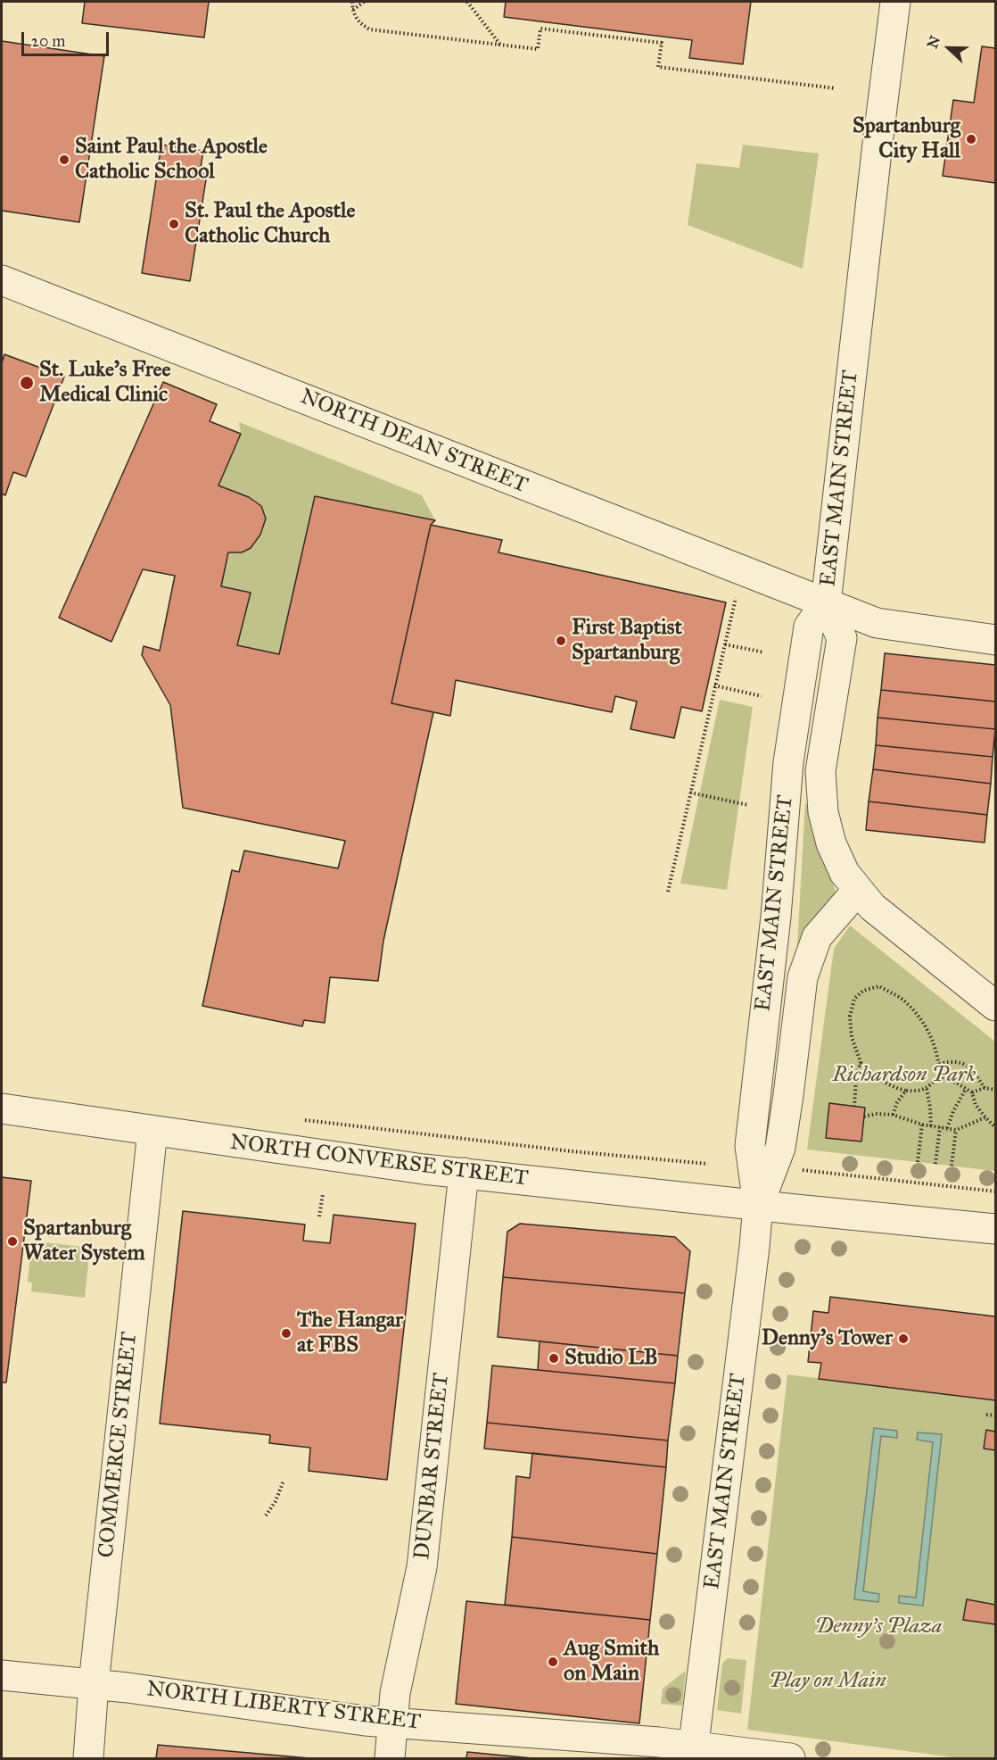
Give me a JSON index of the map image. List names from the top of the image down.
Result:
{
  "streets": {
    "street": [
      "NORTH DEAN STREET",
      "EAST MAIN STREET",
      "NORTH CONVERSE STREET",
      "COMMERCE STREET",
      "DUNBAR STREET",
      "NORTH LIBERTY STREET"
    ]
  },
  "crossings": [
    ["NORTH DEAN STREET", "EAST MAIN STREET"],
    ["EAST MAIN STREET", "NORTH CONVERSE STREET"],
    ["EAST MAIN STREET", "NORTH LIBERTY STREET"],
    ["NORTH CONVERSE STREET", "COMMERCE STREET"],
    ["NORTH CONVERSE STREET", "DUNBAR STREET"],
    ["COMMERCE STREET", "NORTH LIBERTY STREET"],
    ["DUNBAR STREET", "NORTH LIBERTY STREET"]
  ],
  "parks": ["Richardson Park", "Denny's Plaza", "Play on Main"],
  "places": [
    "Spartanburg City Hall",
    "Saint Paul the Apostle Catholic School",
    "St. Paul the Apostle Catholic Church",
    "St. Luke's Free Medical Clinic",
    "First Baptist Spartanburg",
    "Spartanburg Water System",
    "The Hangar at FBS",
    "Denny's Tower",
    "Studio LB",
    "Aug Smith on Main"
  ],
  "scale_bar": "20 m",
  "north": "left"
}
